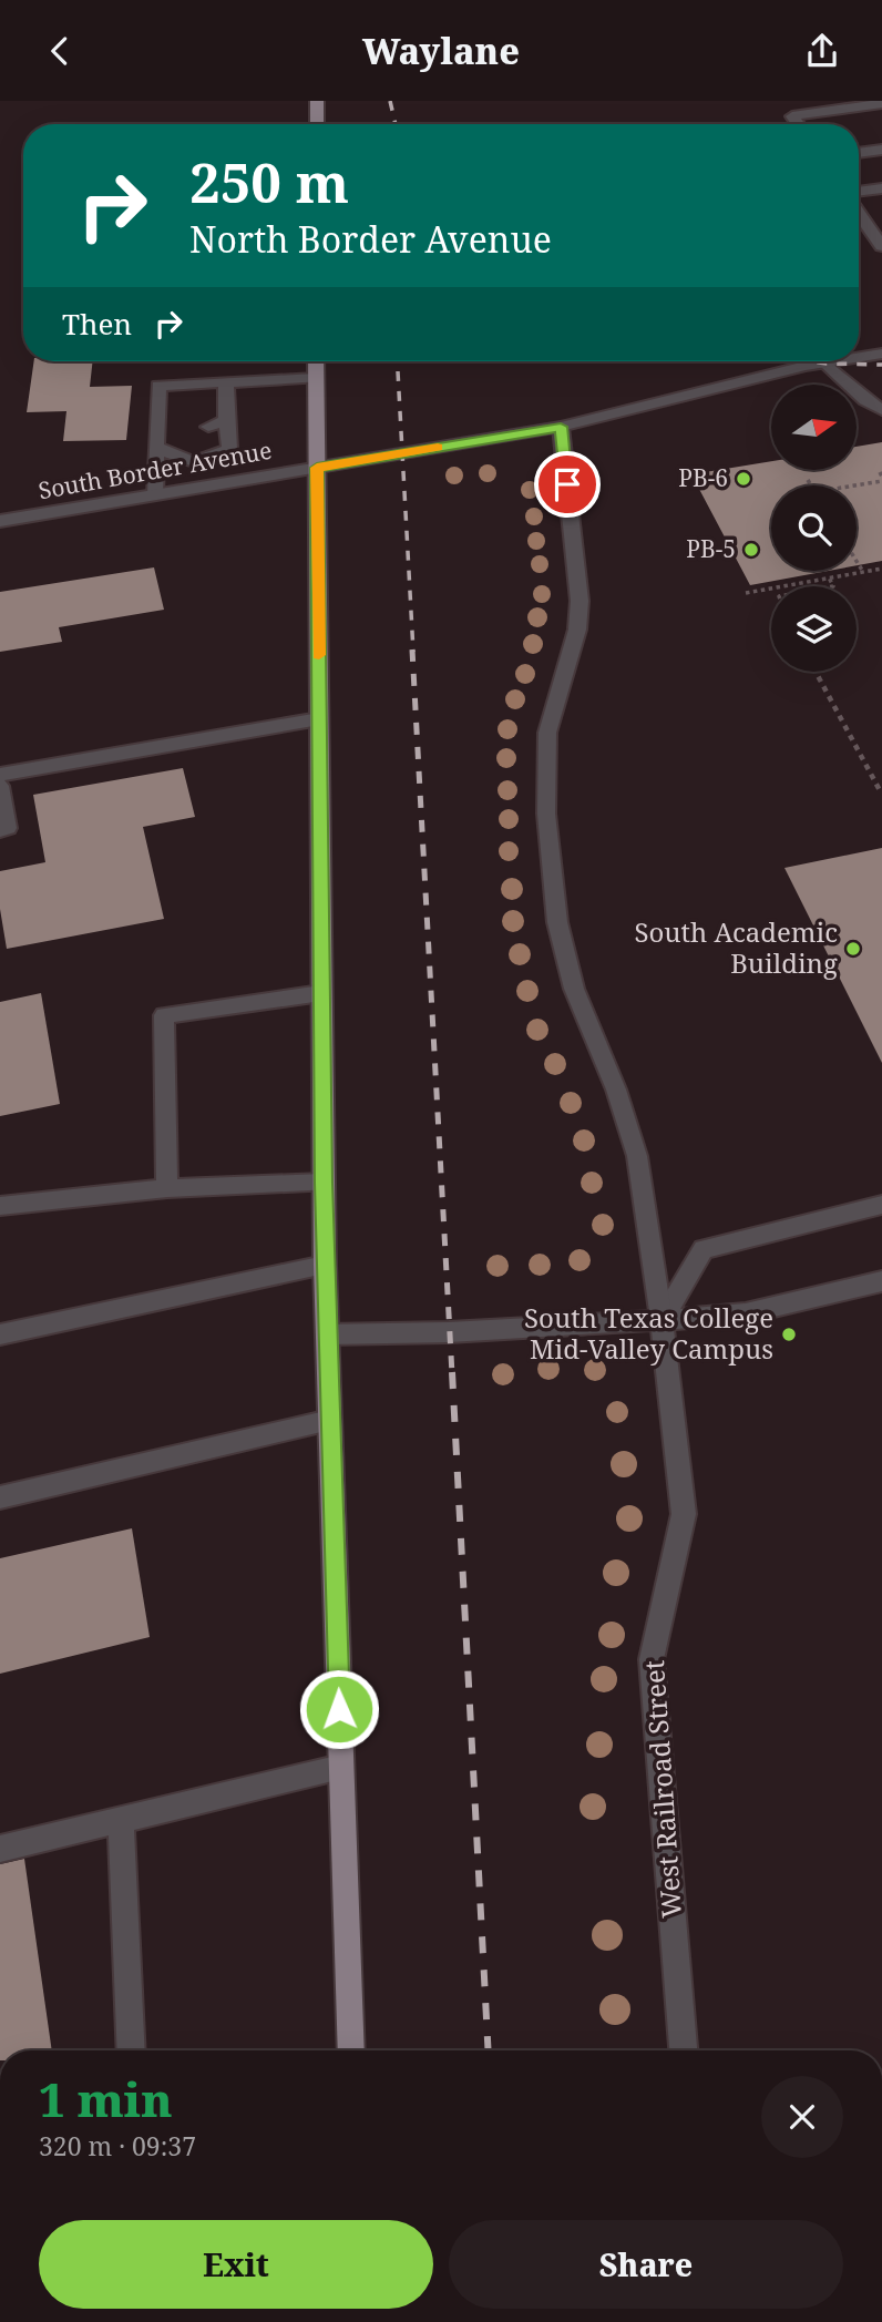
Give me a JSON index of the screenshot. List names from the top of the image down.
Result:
{
  "streets": {
    "street": ["South Border Avenue", "West Railroad Street"]
  },
  "crossings": [
    ["South Border Avenue", "West Railroad Street"]
  ],
  "places": [
    "PB-6",
    "PB-5",
    "South Academic Building",
    "South Texas College Mid-Valley Campus"
  ],
  "north": "right",
  "page": {
    "header": "Waylane",
    "turn": ["250 m", "North Border Avenue"],
    "then": "Then",
    "heading": ["1 min", "320 m · 09:37"],
    "buttons": ["Exit", "Share"]
  }
}
